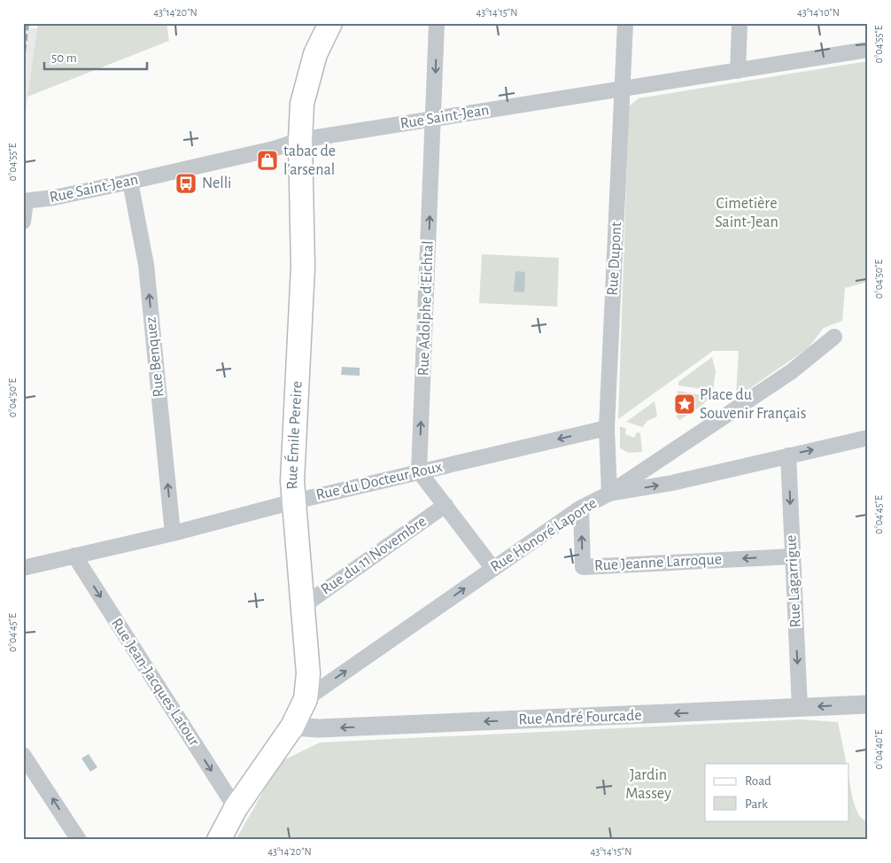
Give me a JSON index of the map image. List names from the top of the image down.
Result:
{
  "streets": {
    "main road": ["Rue Émile Pereire"],
    "street": [
      "Rue Saint-Jean",
      "Rue Dupont",
      "Rue Adolphe d'Eichtal",
      "Rue Benquez",
      "Rue du Docteur Roux",
      "Rue Honoré Laporte",
      "Rue du 11 Novembre",
      "Rue Jeanne Larroque",
      "Rue Lagarrigue",
      "Rue Jean-Jacques Latour",
      "Rue André Fourcade"
    ]
  },
  "crossings": [
    ["Rue Saint-Jean", "Rue Dupont"],
    ["Rue Saint-Jean", "Rue Adolphe d'Eichtal"],
    ["Rue Saint-Jean", "Rue Benquez"],
    ["Rue Saint-Jean", "Rue Émile Pereire"],
    ["Rue Dupont", "Rue du Docteur Roux"],
    ["Rue Dupont", "Rue Honoré Laporte"],
    ["Rue Adolphe d'Eichtal", "Rue du Docteur Roux"],
    ["Rue Benquez", "Rue du Docteur Roux"],
    ["Rue Émile Pereire", "Rue du Docteur Roux"],
    ["Rue Émile Pereire", "Rue Honoré Laporte"],
    ["Rue Émile Pereire", "Rue du 11 Novembre"],
    ["Rue Émile Pereire", "Rue Jean-Jacques Latour"],
    ["Rue Émile Pereire", "Rue André Fourcade"],
    ["Rue du Docteur Roux", "Rue Jean-Jacques Latour"],
    ["Rue Honoré Laporte", "Rue Jeanne Larroque"],
    ["Rue Honoré Laporte", "Rue Lagarrigue"],
    ["Rue Jeanne Larroque", "Rue Lagarrigue"],
    ["Rue Lagarrigue", "Rue André Fourcade"]
  ],
  "one_way": [
    "Rue Benquez",
    "Rue Jeanne Larroque",
    "Rue Lagarrigue",
    "Rue Jean-Jacques Latour",
    "Rue André Fourcade"
  ],
  "parks": ["Cimetière Saint-Jean", "Jardin Massey"],
  "places": {
    "shop": ["tabac de l'arsenal"],
    "bus stop": ["Nelli"],
    "place": ["Place du Souvenir Français"]
  },
  "legend": ["Road", "Park"],
  "scale_bar": "50 m",
  "coordinates": [
    "43°14'20\"N",
    "43°14'15\"N",
    "43°14'10\"N",
    "0°04'55\"E",
    "0°04'50\"E",
    "0°04'45\"E",
    "0°04'40\"E"
  ]
}
